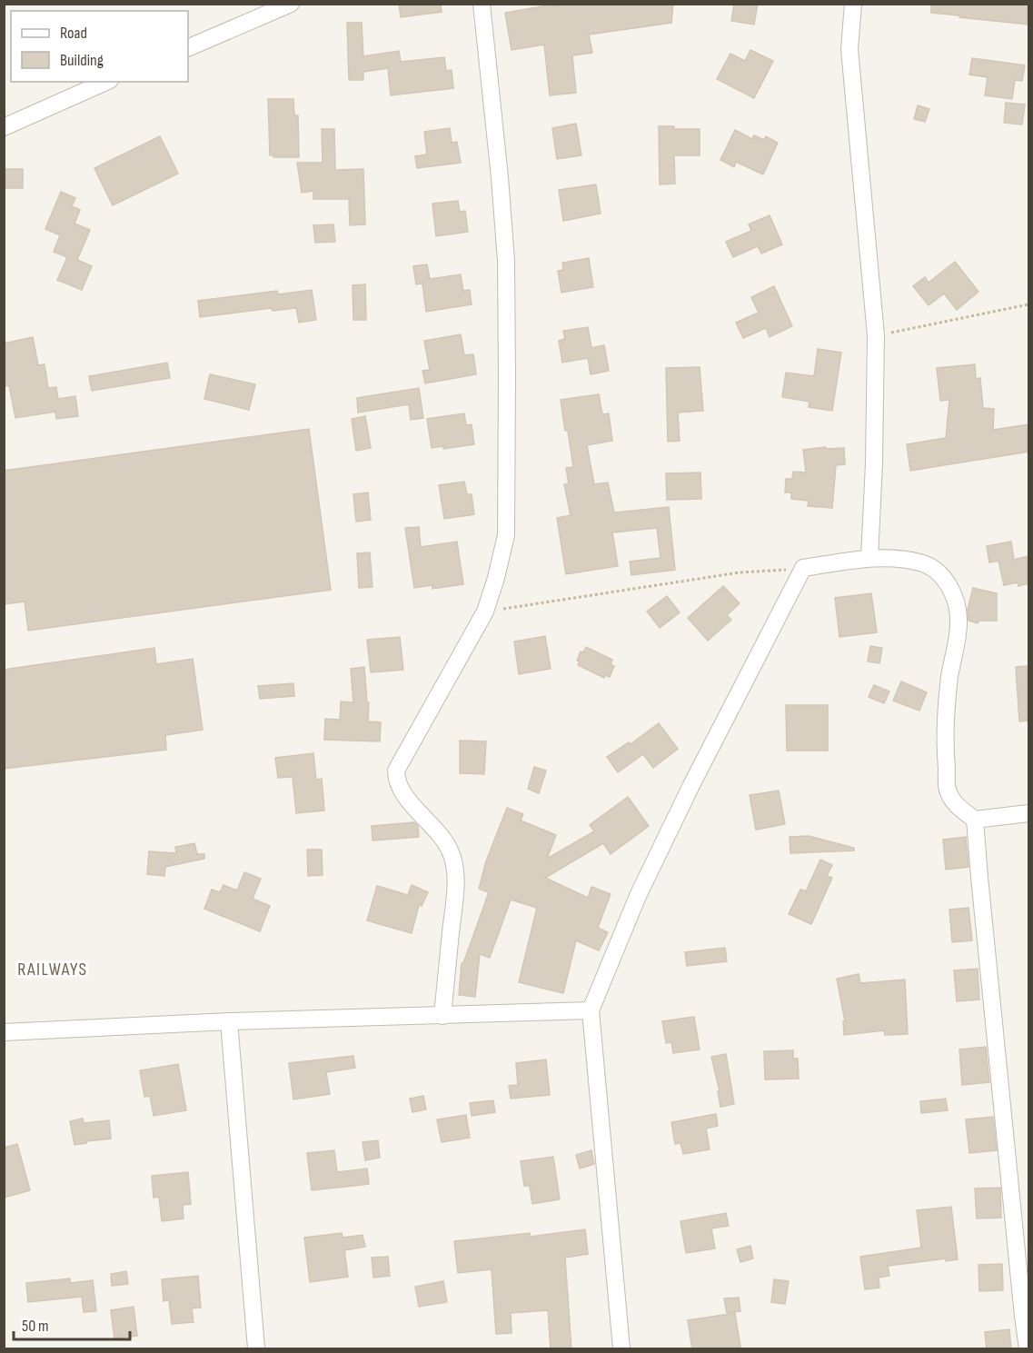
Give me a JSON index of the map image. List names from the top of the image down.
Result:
{
  "districts": ["RAILWAYS"],
  "legend": ["Road", "Building"],
  "scale_bar": "50 m"
}
